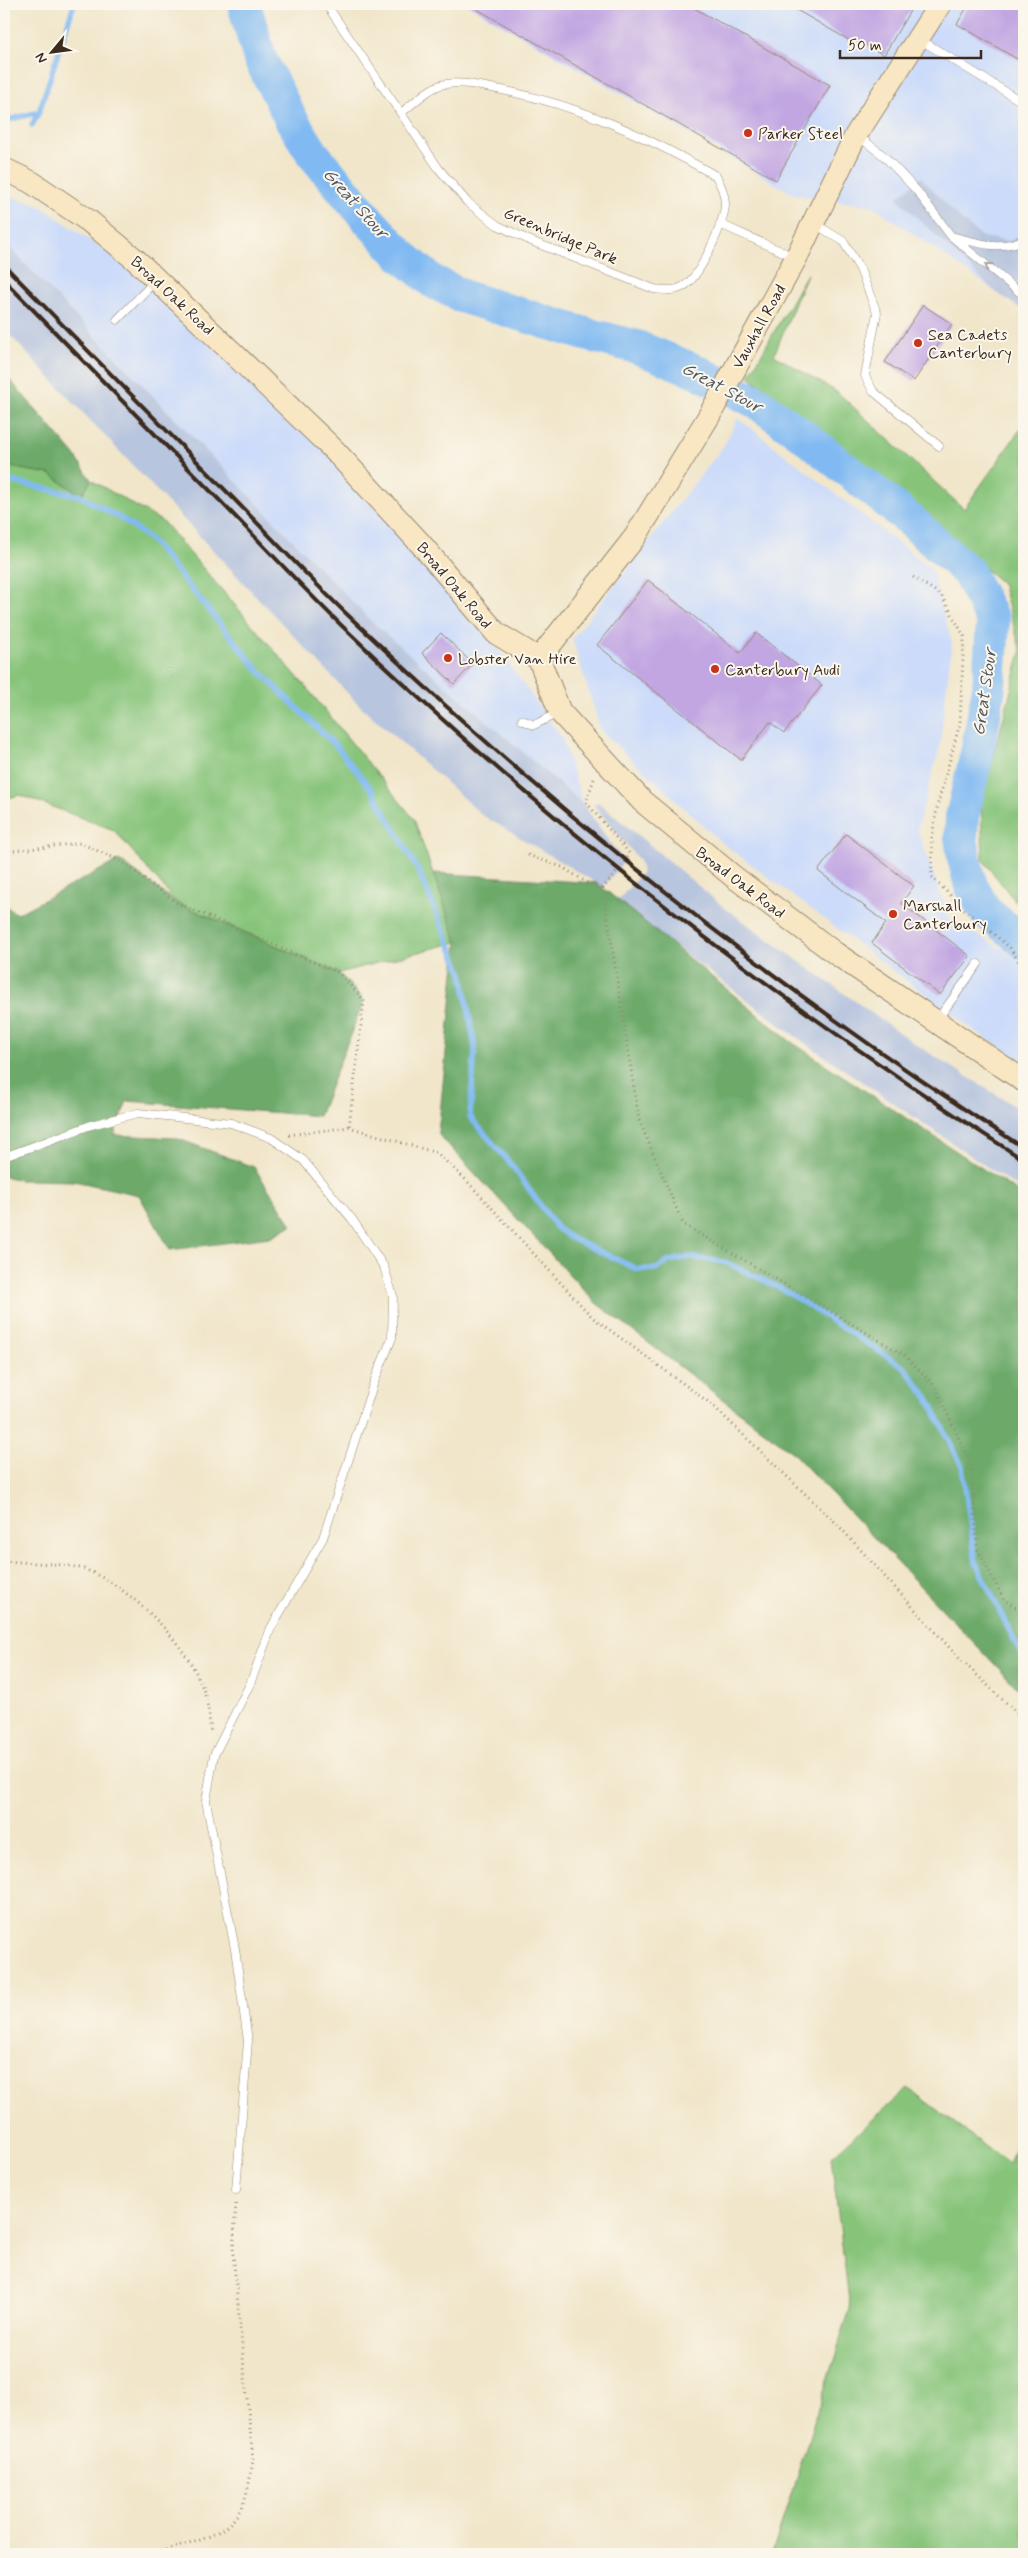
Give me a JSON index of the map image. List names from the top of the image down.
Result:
{
  "streets": {
    "street": ["Broad Oak Road", "Vauxhall Road"],
    "lane": ["Greenbridge Park"]
  },
  "crossings": [
    ["Broad Oak Road", "Vauxhall Road"]
  ],
  "water": ["Great Stour"],
  "places": [
    "Parker Steel",
    "Sea Cadets Canterbury",
    "Lobster Van Hire",
    "Canterbury Audi",
    "Marshall Canterbury"
  ],
  "scale_bar": "50 m",
  "north": "bottom left"
}
